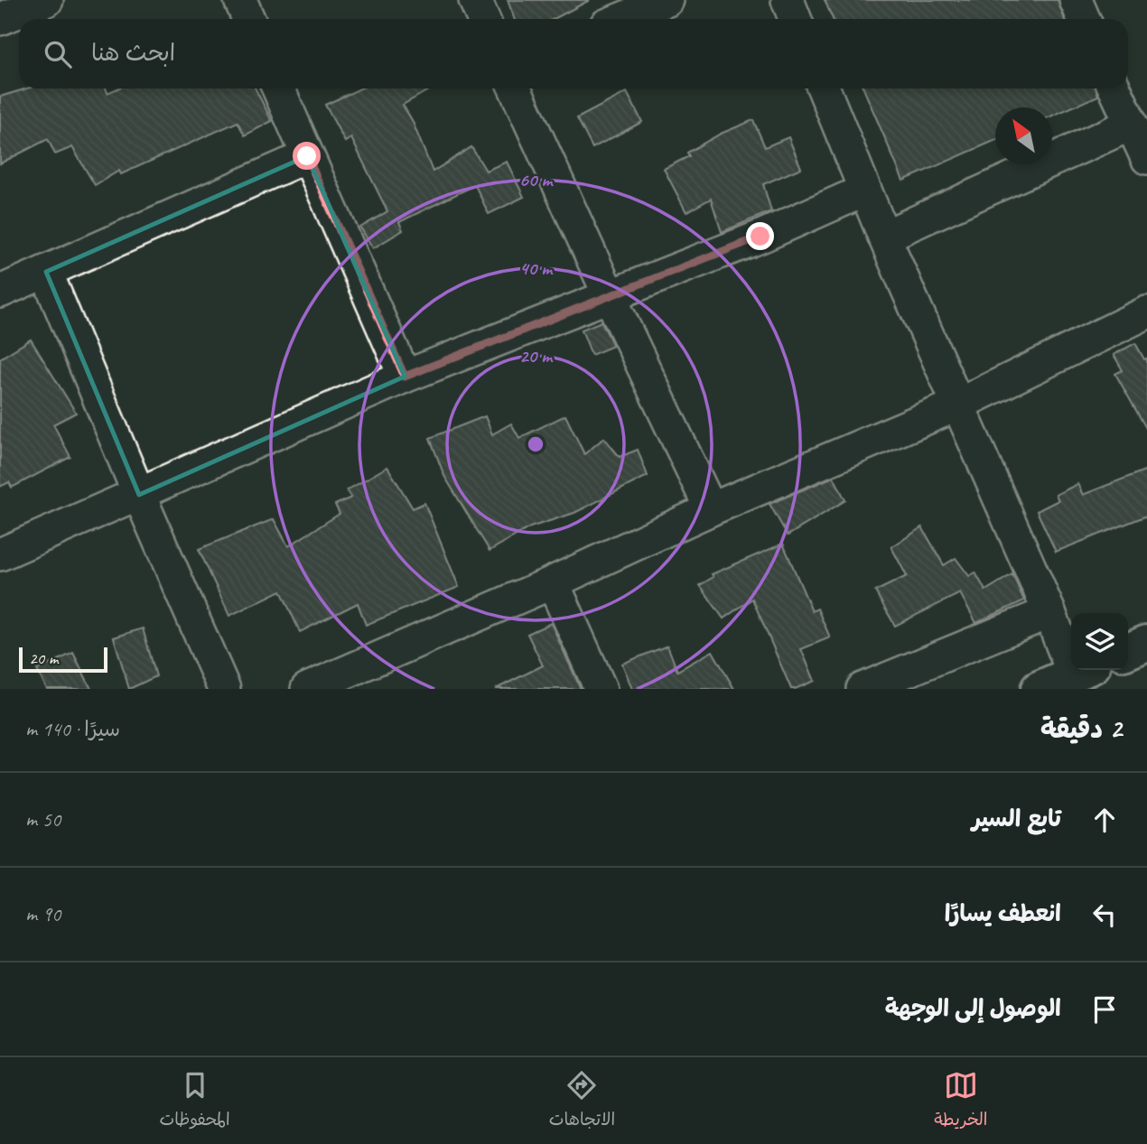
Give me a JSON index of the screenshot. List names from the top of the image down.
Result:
{
  "scale_bar": "20 m",
  "north": "top left",
  "page": {
    "search": "ابحث هنا",
    "scale": "20 m",
    "heading": ["2 دقيقة", "سيرًا · 140 m"],
    "list": [
      ["تابع السير", "50 m"],
      ["انعطف يسارًا", "90 m"],
      "الوصول إلى الوجهة"
    ],
    "nav": ["الخريطة", "الاتجاهات", "المحفوظات"]
  },
  "rings": ["60 m", "40 m", "20 m"]
}
